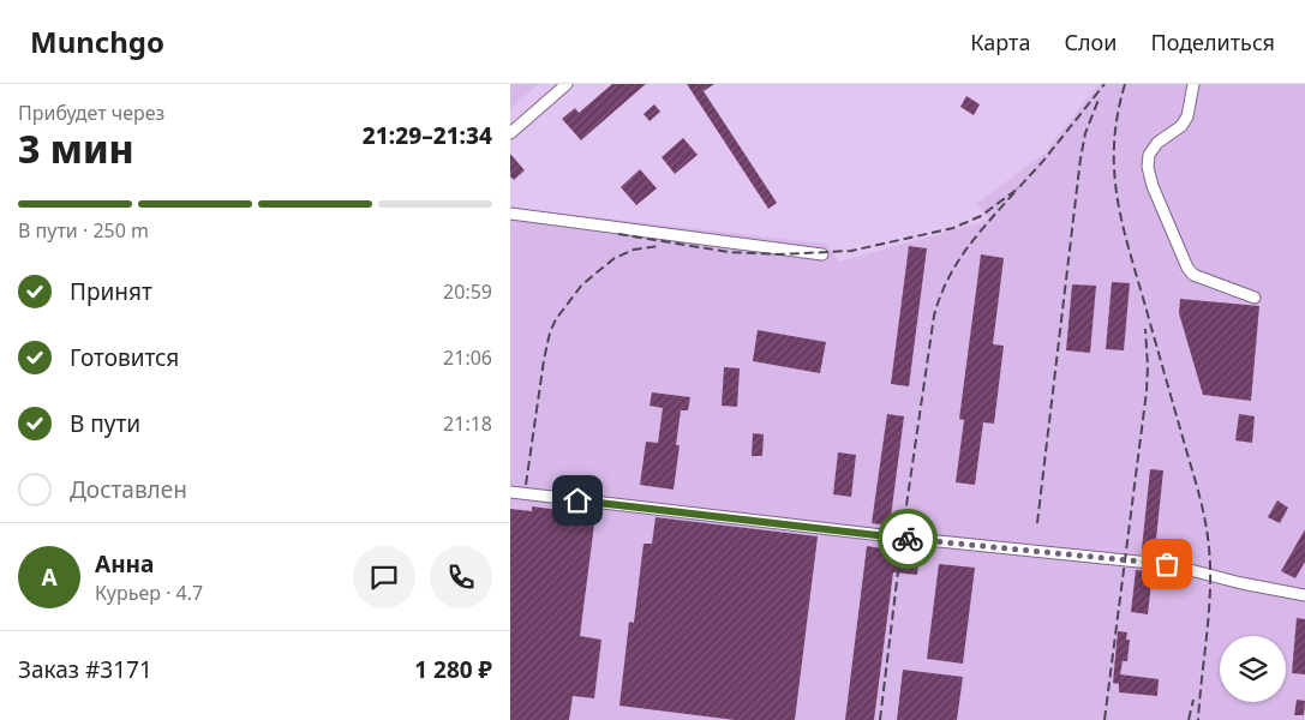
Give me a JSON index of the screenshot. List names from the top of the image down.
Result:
{
  "page": {
    "header": "Munchgo",
    "nav": ["Карта", "Слои", "Поделиться"],
    "heading": ["3 мин", "Прибудет через", "21:29–21:34"],
    "panel": [
      "Анна",
      "Курьер · 4.7",
      "Заказ #3171",
      "1 280 ₽"
    ],
    "bar": "В пути · 250 m",
    "list": [
      ["Принят", "20:59"],
      ["Готовится", "21:06"],
      ["В пути", "21:18"],
      "Доставлен"
    ],
    "round": "А"
  }
}
